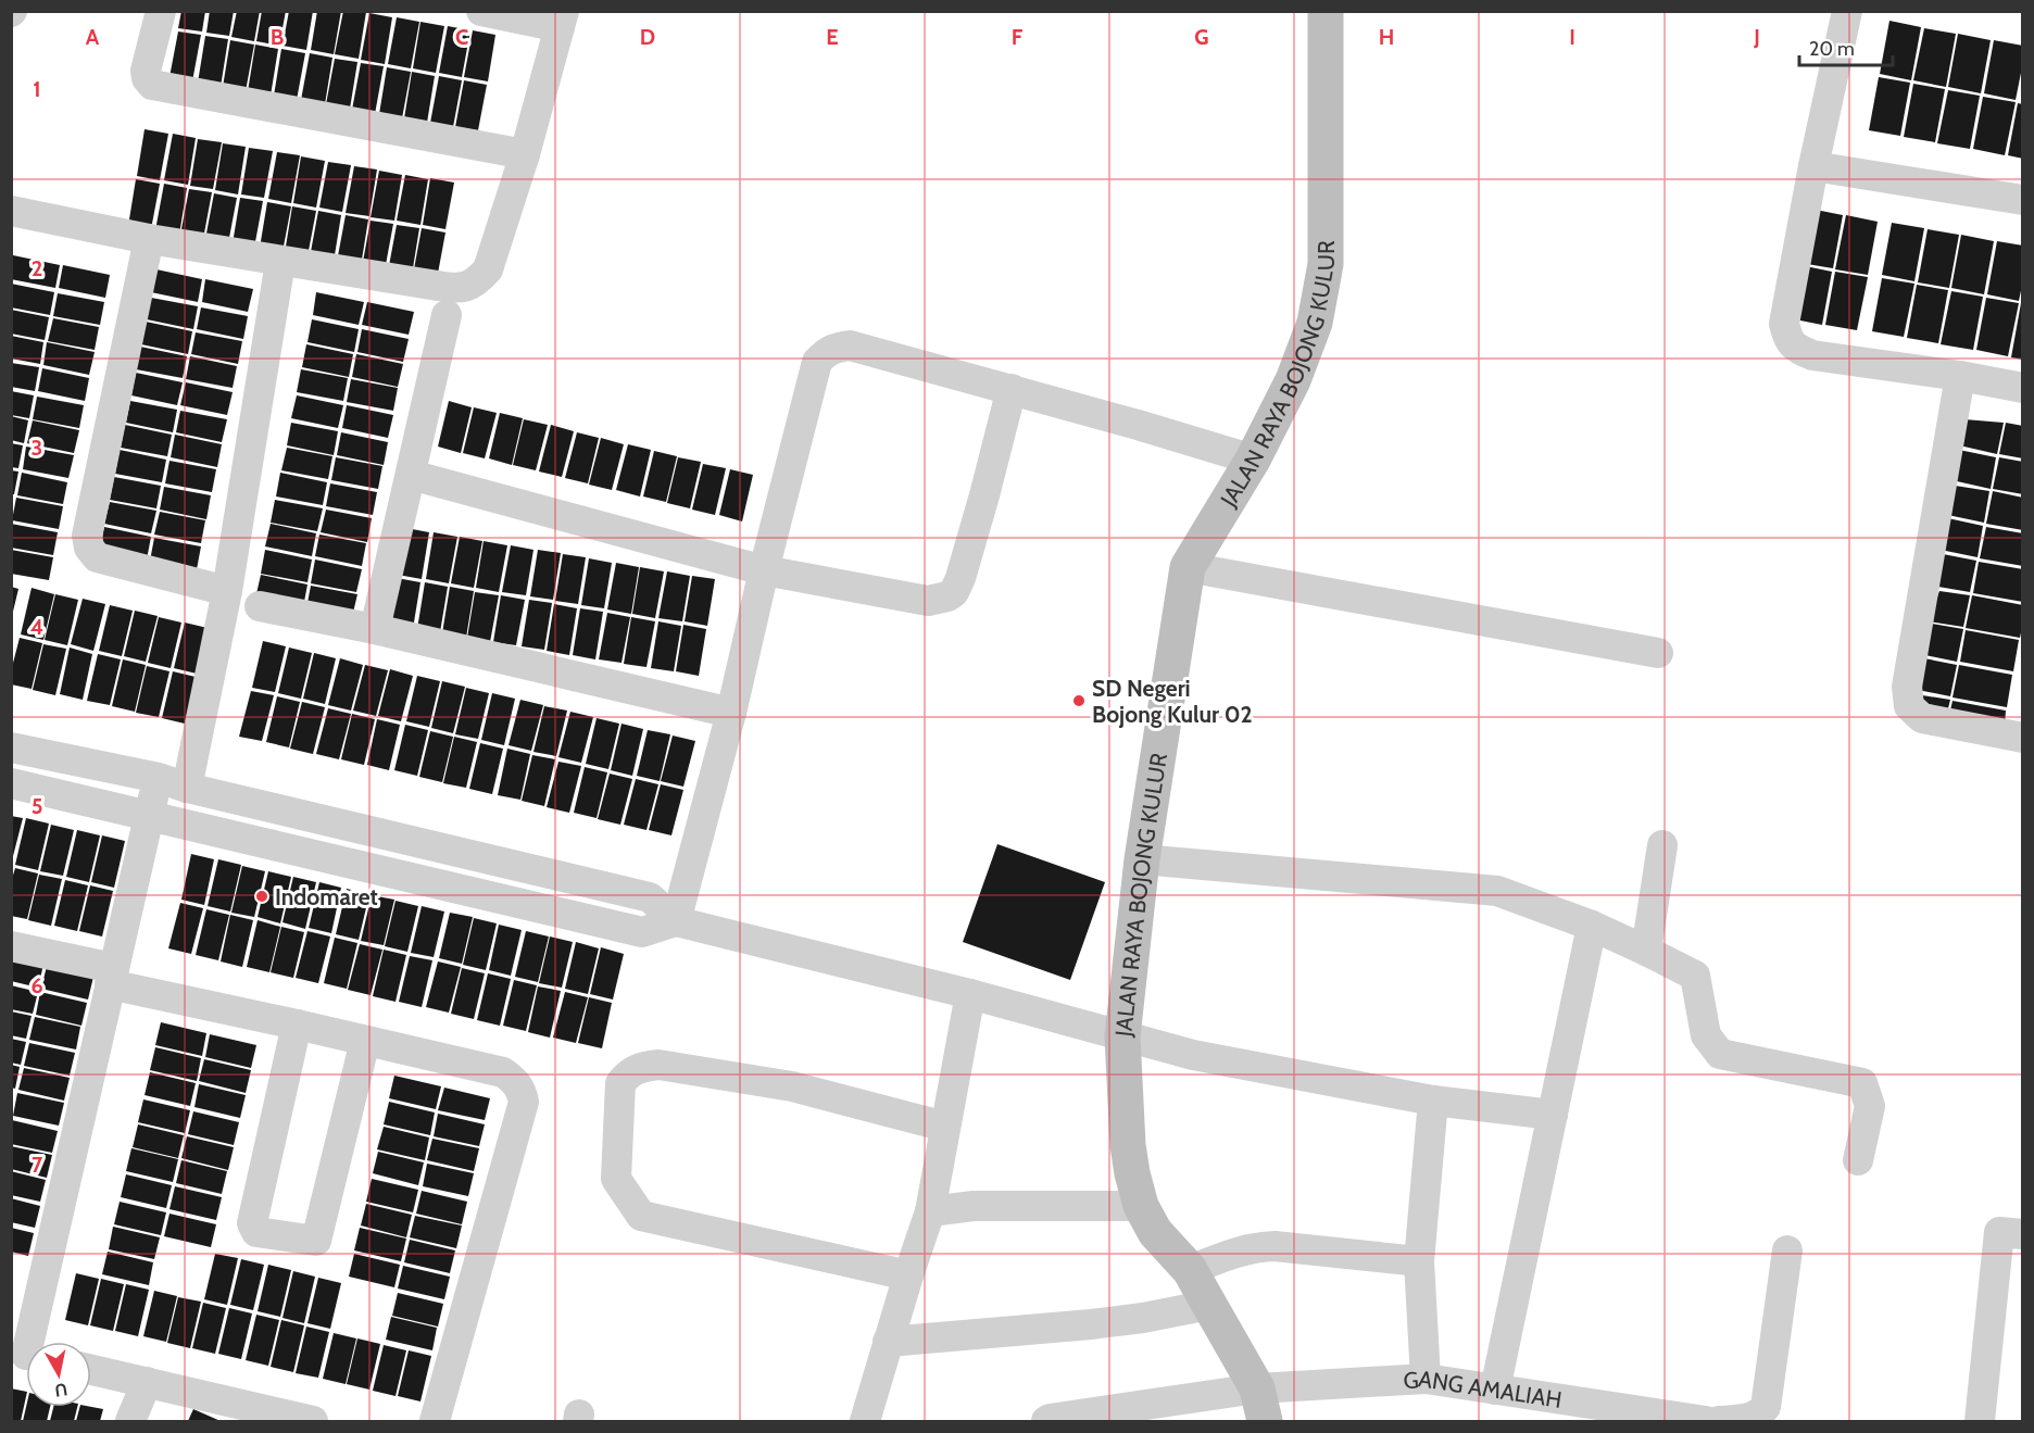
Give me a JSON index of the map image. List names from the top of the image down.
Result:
{
  "streets": {
    "main road": ["JALAN RAYA BOJONG KULUR"],
    "street": ["GANG AMALIAH"]
  },
  "crossings": [
    ["JALAN RAYA BOJONG KULUR", "GANG AMALIAH"]
  ],
  "places": ["SD Negeri Bojong Kulur 02", "Indomaret"],
  "scale_bar": "20 m",
  "north": "bottom",
  "grid": {
    "columns": [
      "A",
      "B",
      "C",
      "D",
      "E",
      "F",
      "G",
      "H",
      "I",
      "J"
    ],
    "rows": [
      "1",
      "2",
      "3",
      "4",
      "5",
      "6",
      "7"
    ]
  }
}
